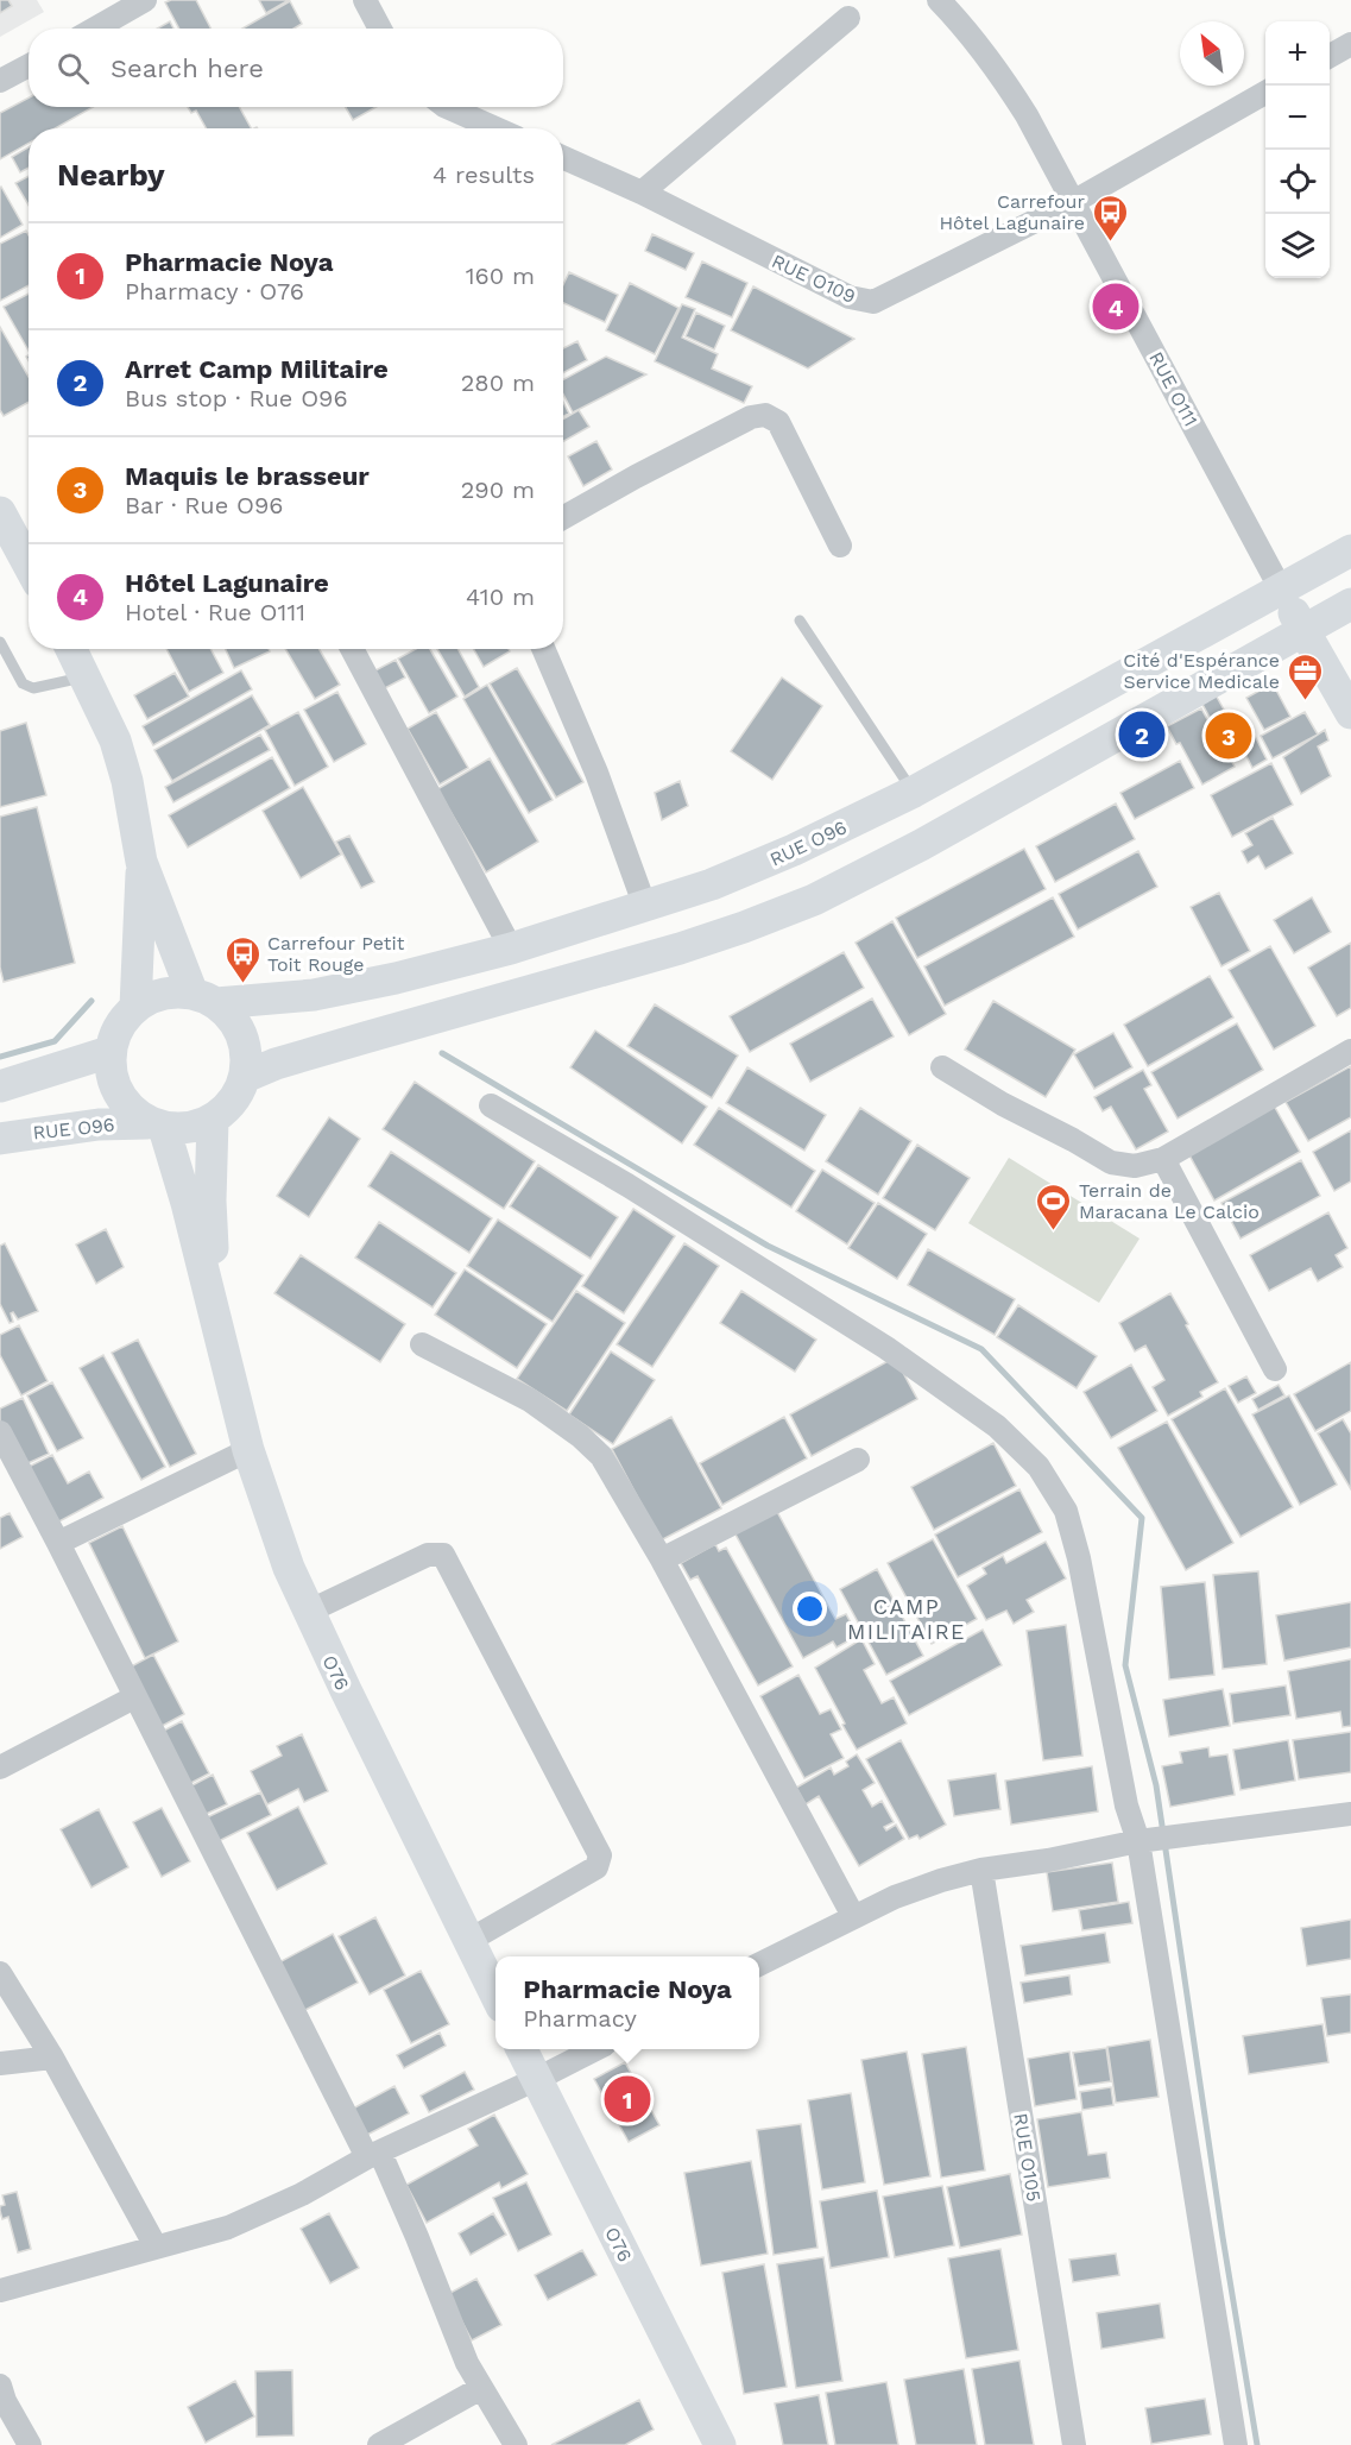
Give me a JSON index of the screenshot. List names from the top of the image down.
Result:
{
  "streets": {
    "main road": ["RUE O111", "RUE O96", "O76"],
    "street": ["RUE O109", "RUE O105"]
  },
  "crossings": [
    ["RUE O109", "RUE O111"],
    ["RUE O111", "RUE O96"]
  ],
  "districts": ["CAMP MILITAIRE"],
  "places": {
    "bus stop": ["Carrefour Hôtel Lagunaire", "Carrefour Petit Toit Rouge"],
    "office": ["Cité d'Espérance Service Medicale"],
    "sports": ["Terrain de Maracana Le Calcio"]
  },
  "north": "top left",
  "page": {
    "map_buttons": ["+", "−"],
    "search": "Search here",
    "heading": ["Nearby", "4 results"],
    "list": [
      {
        "mark": "1",
        "name": "Pharmacie Noya",
        "note": "Pharmacy · O76",
        "value": "160 m"
      },
      {
        "mark": "2",
        "name": "Arret Camp Militaire",
        "note": "Bus stop · Rue O96",
        "value": "280 m"
      },
      {
        "mark": "3",
        "name": "Maquis le brasseur",
        "note": "Bar · Rue O96",
        "value": "290 m"
      },
      {
        "mark": "4",
        "name": "Hôtel Lagunaire",
        "note": "Hotel · Rue O111",
        "value": "410 m"
      }
    ],
    "pins": [
      "4",
      "2",
      "3",
      "1"
    ],
    "popup": ["Pharmacie Noya", "Pharmacy"]
  }
}
